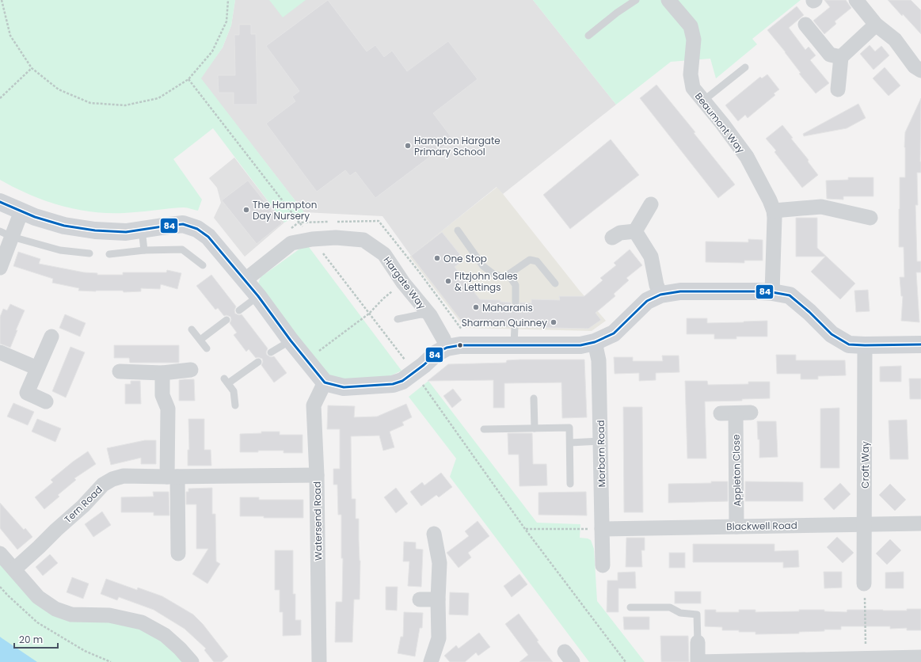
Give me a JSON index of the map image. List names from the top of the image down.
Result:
{
  "streets": {
    "street": [
      "Beaumont Way",
      "Hargate Way",
      "Morborn Road",
      "Croft Way",
      "Appleton Close",
      "Tern Road",
      "Watersend Road",
      "Blackwell Road"
    ]
  },
  "crossings": [
    ["Morborn Road", "Blackwell Road"],
    ["Croft Way", "Blackwell Road"],
    ["Appleton Close", "Blackwell Road"],
    ["Tern Road", "Watersend Road"]
  ],
  "places": [
    "Hampton Hargate Primary School",
    "The Hampton Day Nursery",
    "One Stop",
    "Fitzjohn Sales & Lettings",
    "Maharanis",
    "Sharman Quinney"
  ],
  "lines": ["transit line 84"],
  "scale_bar": "20 m"
}
